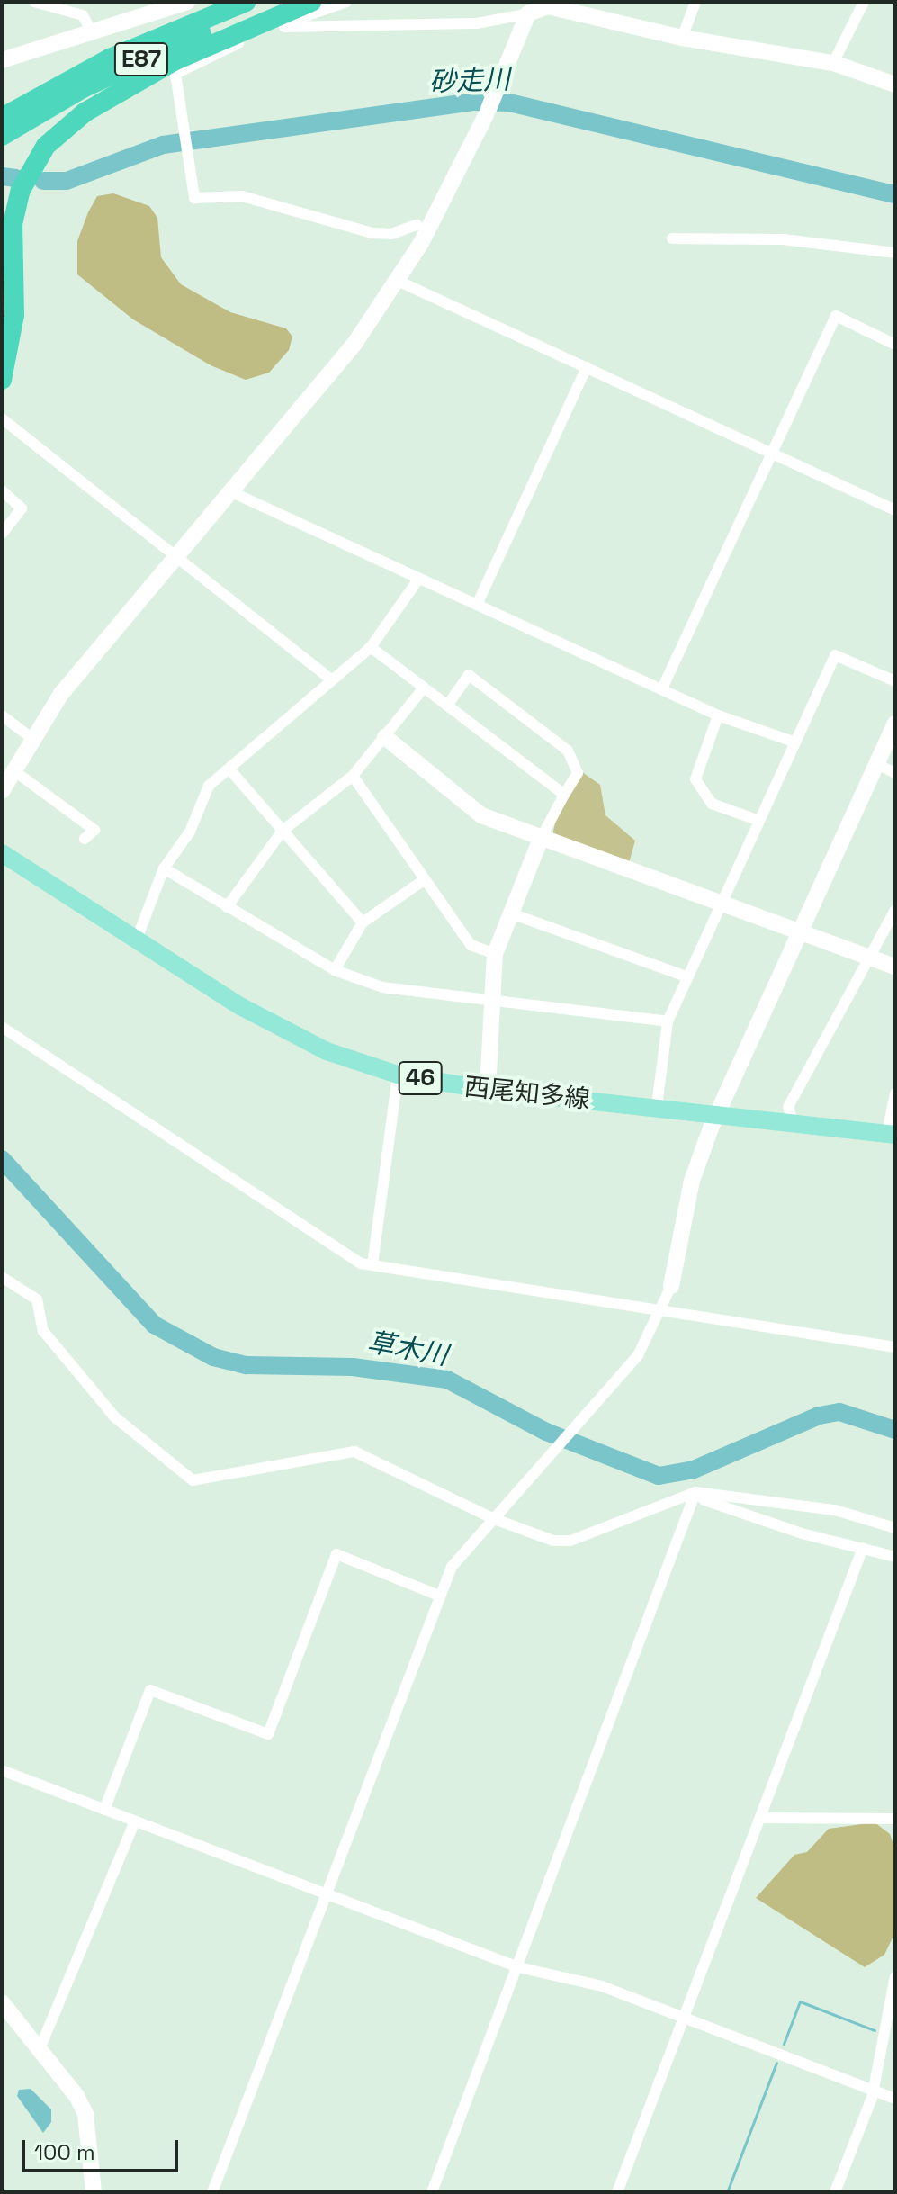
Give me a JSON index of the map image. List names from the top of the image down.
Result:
{
  "streets": {
    "highway": ["E87"],
    "main road": ["46", "西尾知多線"]
  },
  "water": ["砂走川", "草木川"],
  "scale_bar": "100 m"
}
